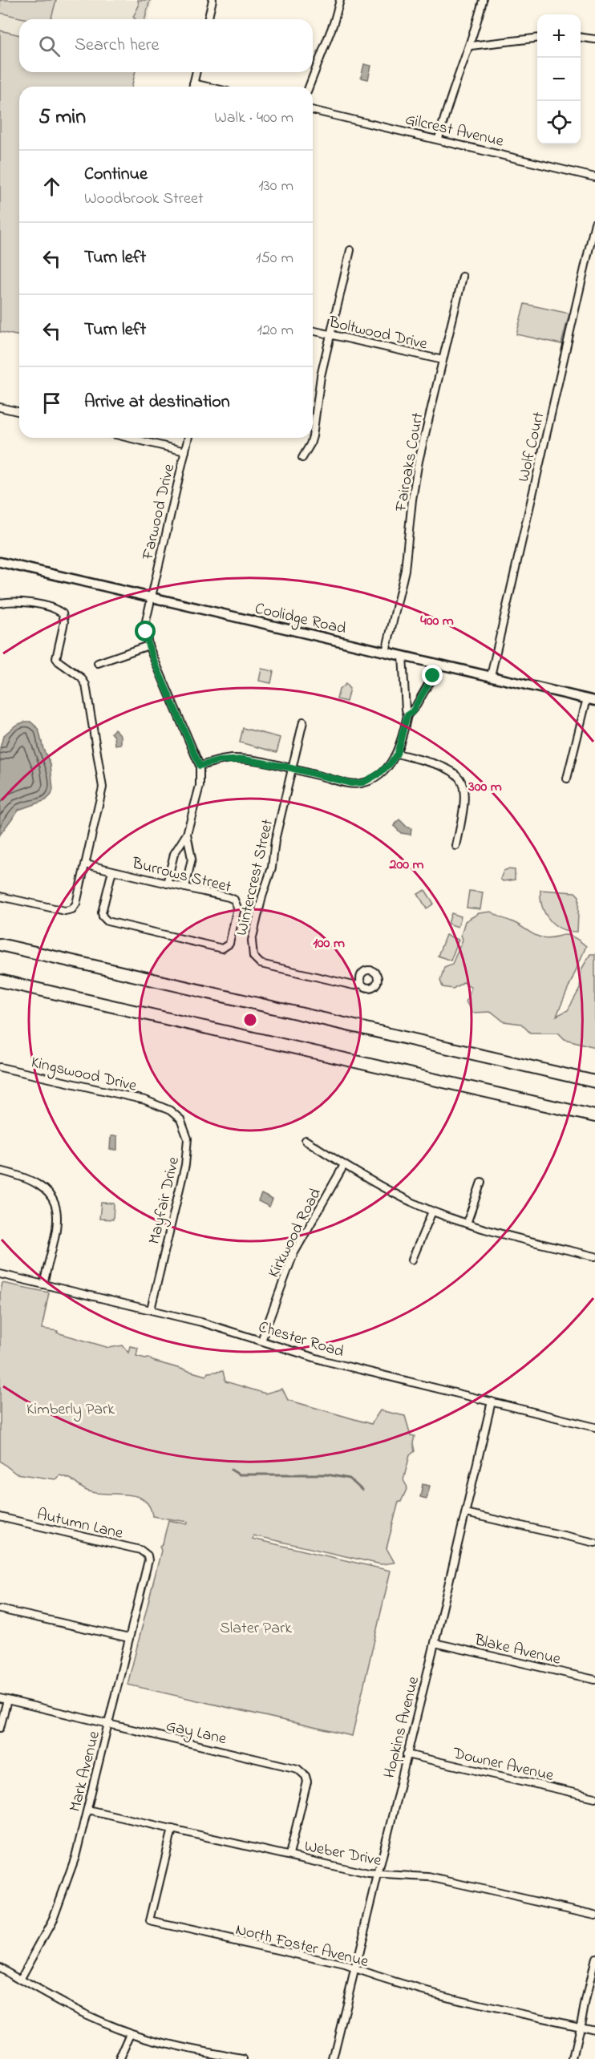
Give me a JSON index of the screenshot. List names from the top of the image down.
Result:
{
  "streets": {
    "street": [
      "Gilcrest Avenue",
      "Boltwood Drive",
      "Wolf Court",
      "Fairoaks Court",
      "Farwood Drive",
      "Coolidge Road",
      "Burrows Street",
      "Wintercrest Street",
      "Kingswood Drive",
      "Mayfair Drive",
      "Kirkwood Road",
      "Chester Road",
      "Autumn Lane",
      "Blake Avenue",
      "Hopkins Avenue",
      "Gay Lane",
      "Downer Avenue",
      "Mark Avenue",
      "Weber Drive",
      "North Foster Avenue"
    ]
  },
  "crossings": [
    ["Boltwood Drive", "Fairoaks Court"],
    ["Wolf Court", "Coolidge Road"],
    ["Fairoaks Court", "Coolidge Road"],
    ["Farwood Drive", "Coolidge Road"],
    ["Kingswood Drive", "Mayfair Drive"],
    ["Mayfair Drive", "Chester Road"],
    ["Kirkwood Road", "Chester Road"],
    ["Chester Road", "Hopkins Avenue"],
    ["Autumn Lane", "Mark Avenue"],
    ["Blake Avenue", "Hopkins Avenue"],
    ["Hopkins Avenue", "Downer Avenue"],
    ["Hopkins Avenue", "Weber Drive"],
    ["Hopkins Avenue", "North Foster Avenue"],
    ["Gay Lane", "Mark Avenue"],
    ["Gay Lane", "Weber Drive"],
    ["Mark Avenue", "Weber Drive"],
    ["Weber Drive", "North Foster Avenue"]
  ],
  "parks": ["Kimberly Park", "Slater Park"],
  "page": {
    "map_buttons": ["+", "−"],
    "search": "Search here",
    "heading": ["5 min", "Walk · 400 m"],
    "list": [
      ["Continue", "Woodbrook Street", "130 m"],
      ["Turn left", "150 m"],
      ["Turn left", "120 m"],
      "Arrive at destination"
    ]
  },
  "rings": [
    "400 m",
    "300 m",
    "200 m",
    "100 m"
  ]
}
